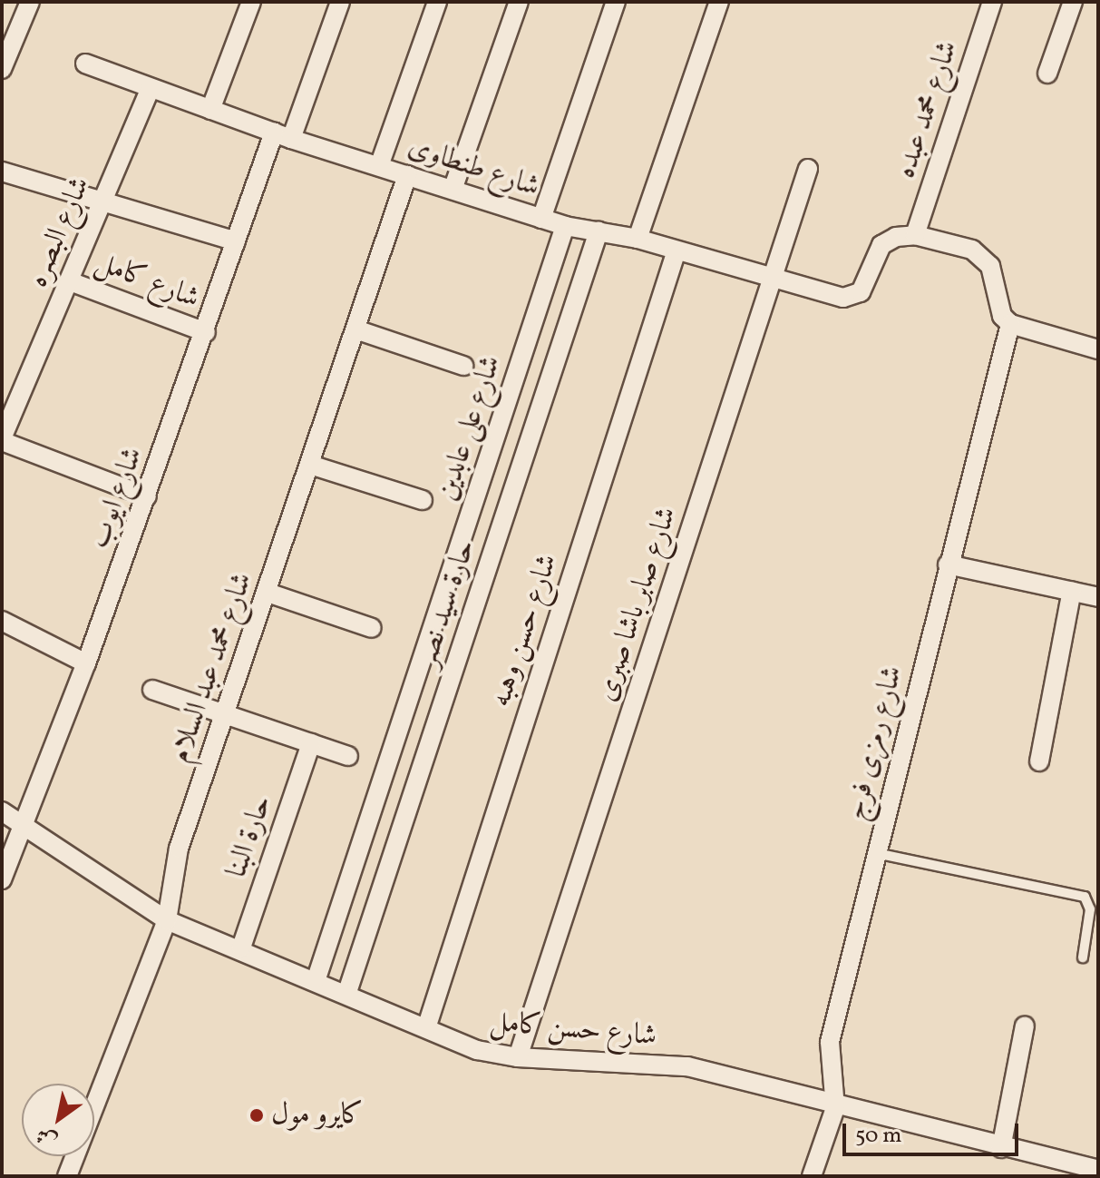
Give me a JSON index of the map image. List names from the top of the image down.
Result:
{
  "streets": {
    "street": [
      "شارع محمد عبده",
      "شارع طنطاوى",
      "شارع البصره",
      "شارع كامل",
      "شارع على عابدين",
      "شارع ايوب",
      "حارة سيد نصر",
      "شارع صابر باشا صبرى",
      "شارع حسن وهبه",
      "شارع محمد عبد السلام",
      "شارع رمزى فرج",
      "حارة البنا",
      "شارع حسن كامل"
    ]
  },
  "crossings": [
    ["شارع محمد عبده", "شارع طنطاوى"],
    ["شارع طنطاوى", "شارع البصره"],
    ["شارع طنطاوى", "شارع على عابدين"],
    ["شارع طنطاوى", "شارع ايوب"],
    ["شارع طنطاوى", "حارة سيد نصر"],
    ["شارع طنطاوى", "شارع صابر باشا صبرى"],
    ["شارع طنطاوى", "شارع حسن وهبه"],
    ["شارع طنطاوى", "شارع محمد عبد السلام"],
    ["شارع البصره", "شارع كامل"],
    ["شارع كامل", "شارع ايوب"],
    ["شارع على عابدين", "شارع حسن كامل"],
    ["شارع ايوب", "شارع حسن كامل"],
    ["حارة سيد نصر", "شارع حسن كامل"],
    ["شارع صابر باشا صبرى", "شارع حسن كامل"],
    ["شارع حسن وهبه", "شارع حسن كامل"],
    ["شارع محمد عبد السلام", "شارع حسن كامل"],
    ["شارع رمزى فرج", "شارع حسن كامل"],
    ["حارة البنا", "شارع حسن كامل"]
  ],
  "places": ["كايرو مول"],
  "scale_bar": "50 m",
  "north": "bottom left"
}
